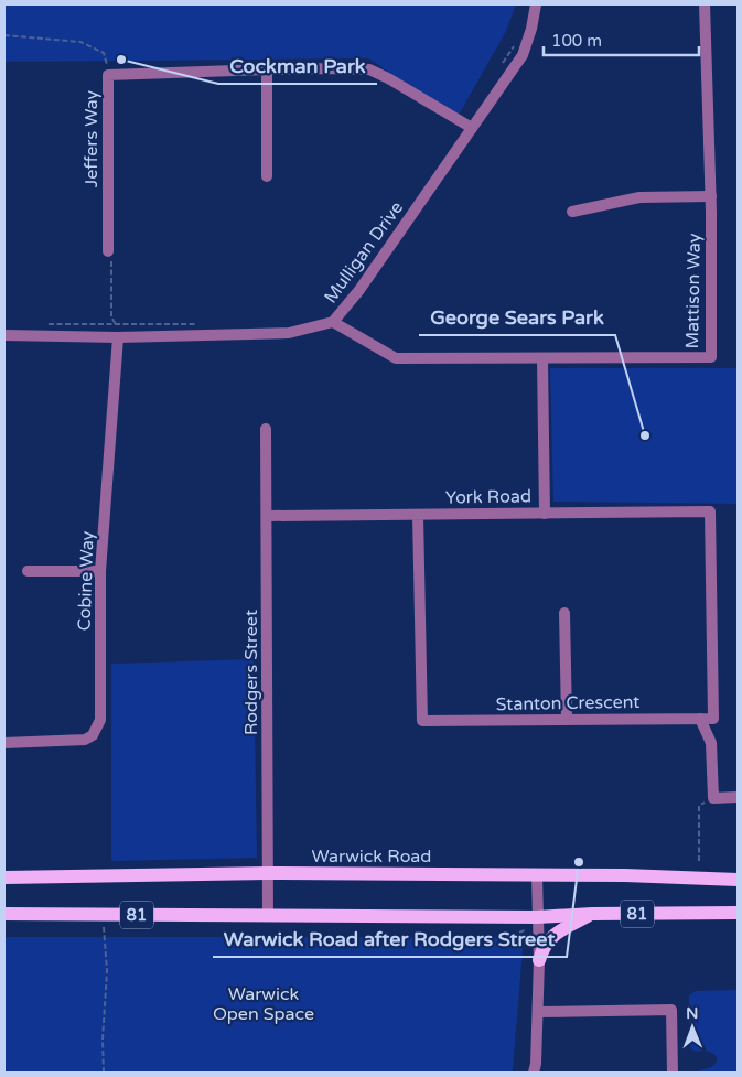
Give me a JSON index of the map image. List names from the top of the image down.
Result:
{
  "streets": {
    "main road": ["Warwick Road", "81"],
    "street": [
      "Jeffers Way",
      "Mulligan Drive",
      "Mattison Way",
      "York Road",
      "Cobine Way",
      "Rodgers Street",
      "Stanton Crescent"
    ]
  },
  "crossings": [
    ["Jeffers Way", "Mulligan Drive"],
    ["Mulligan Drive", "Mattison Way"],
    ["Mulligan Drive", "Cobine Way"],
    ["York Road", "Rodgers Street"],
    ["York Road", "Stanton Crescent"],
    ["Rodgers Street", "Warwick Road"],
    ["Rodgers Street", "81"]
  ],
  "parks": ["Warwick Open Space"],
  "places": ["Cockman Park", "George Sears Park", "Warwick Road after Rodgers Street"],
  "scale_bar": "100 m",
  "north": "top"
}
